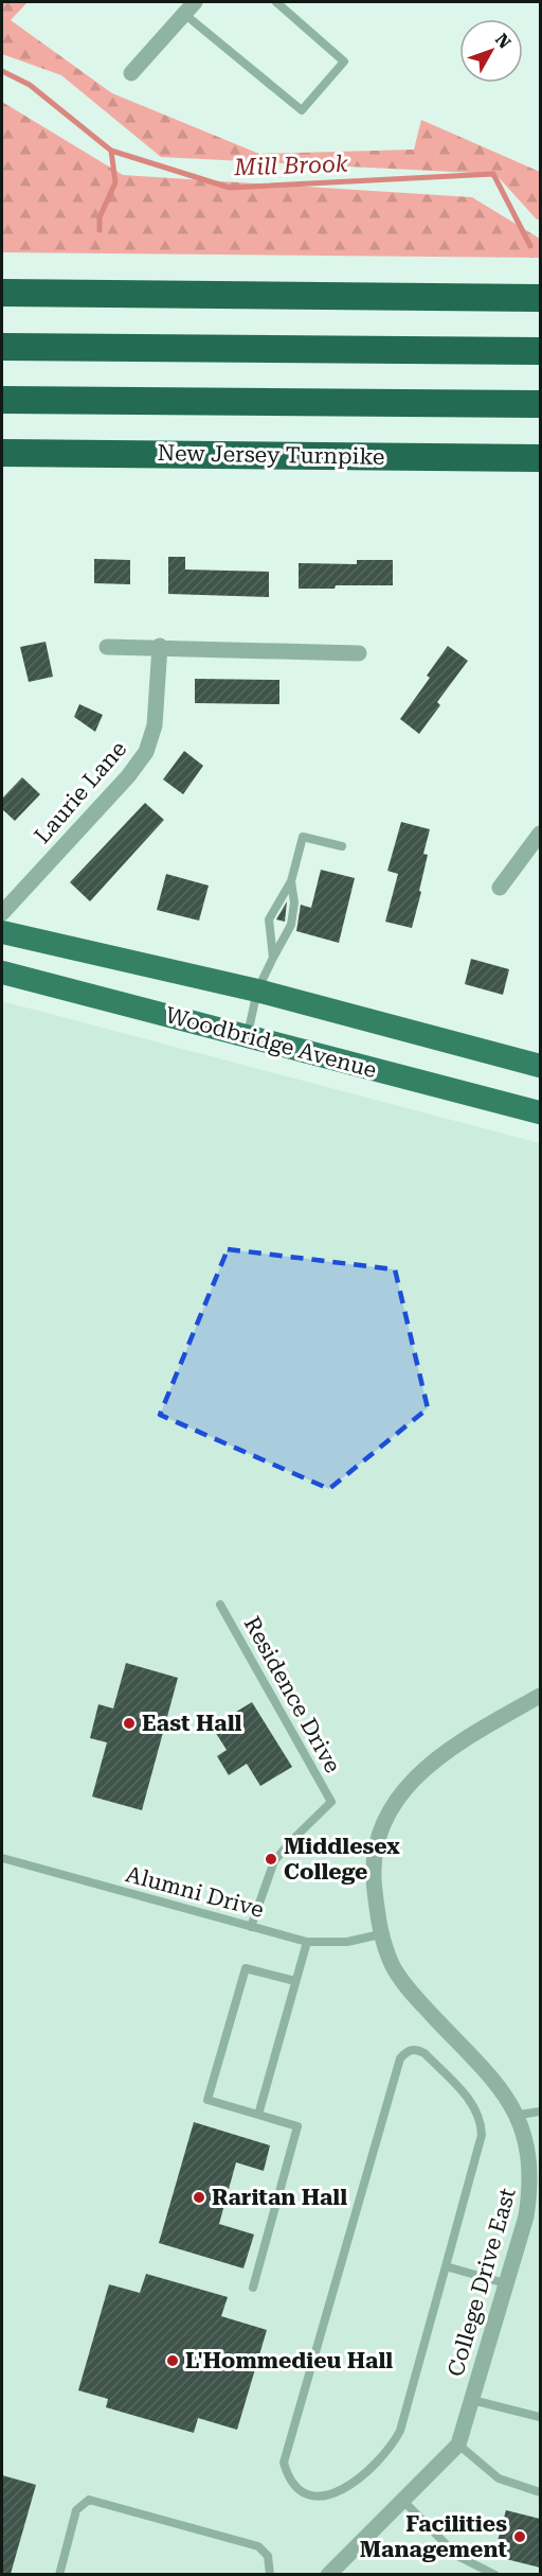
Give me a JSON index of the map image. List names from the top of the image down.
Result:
{
  "streets": {
    "highway": ["New Jersey Turnpike"],
    "main road": ["Woodbridge Avenue"],
    "street": ["Laurie Lane", "College Drive East"],
    "lane": ["Residence Drive", "Alumni Drive"]
  },
  "crossings": [
    ["Residence Drive", "Alumni Drive"],
    ["Alumni Drive", "College Drive East"]
  ],
  "water": ["Mill Brook"],
  "places": [
    "East Hall",
    "Middlesex College",
    "Raritan Hall",
    "L'Hommedieu Hall",
    "Facilities Management"
  ],
  "north": "top right"
}
